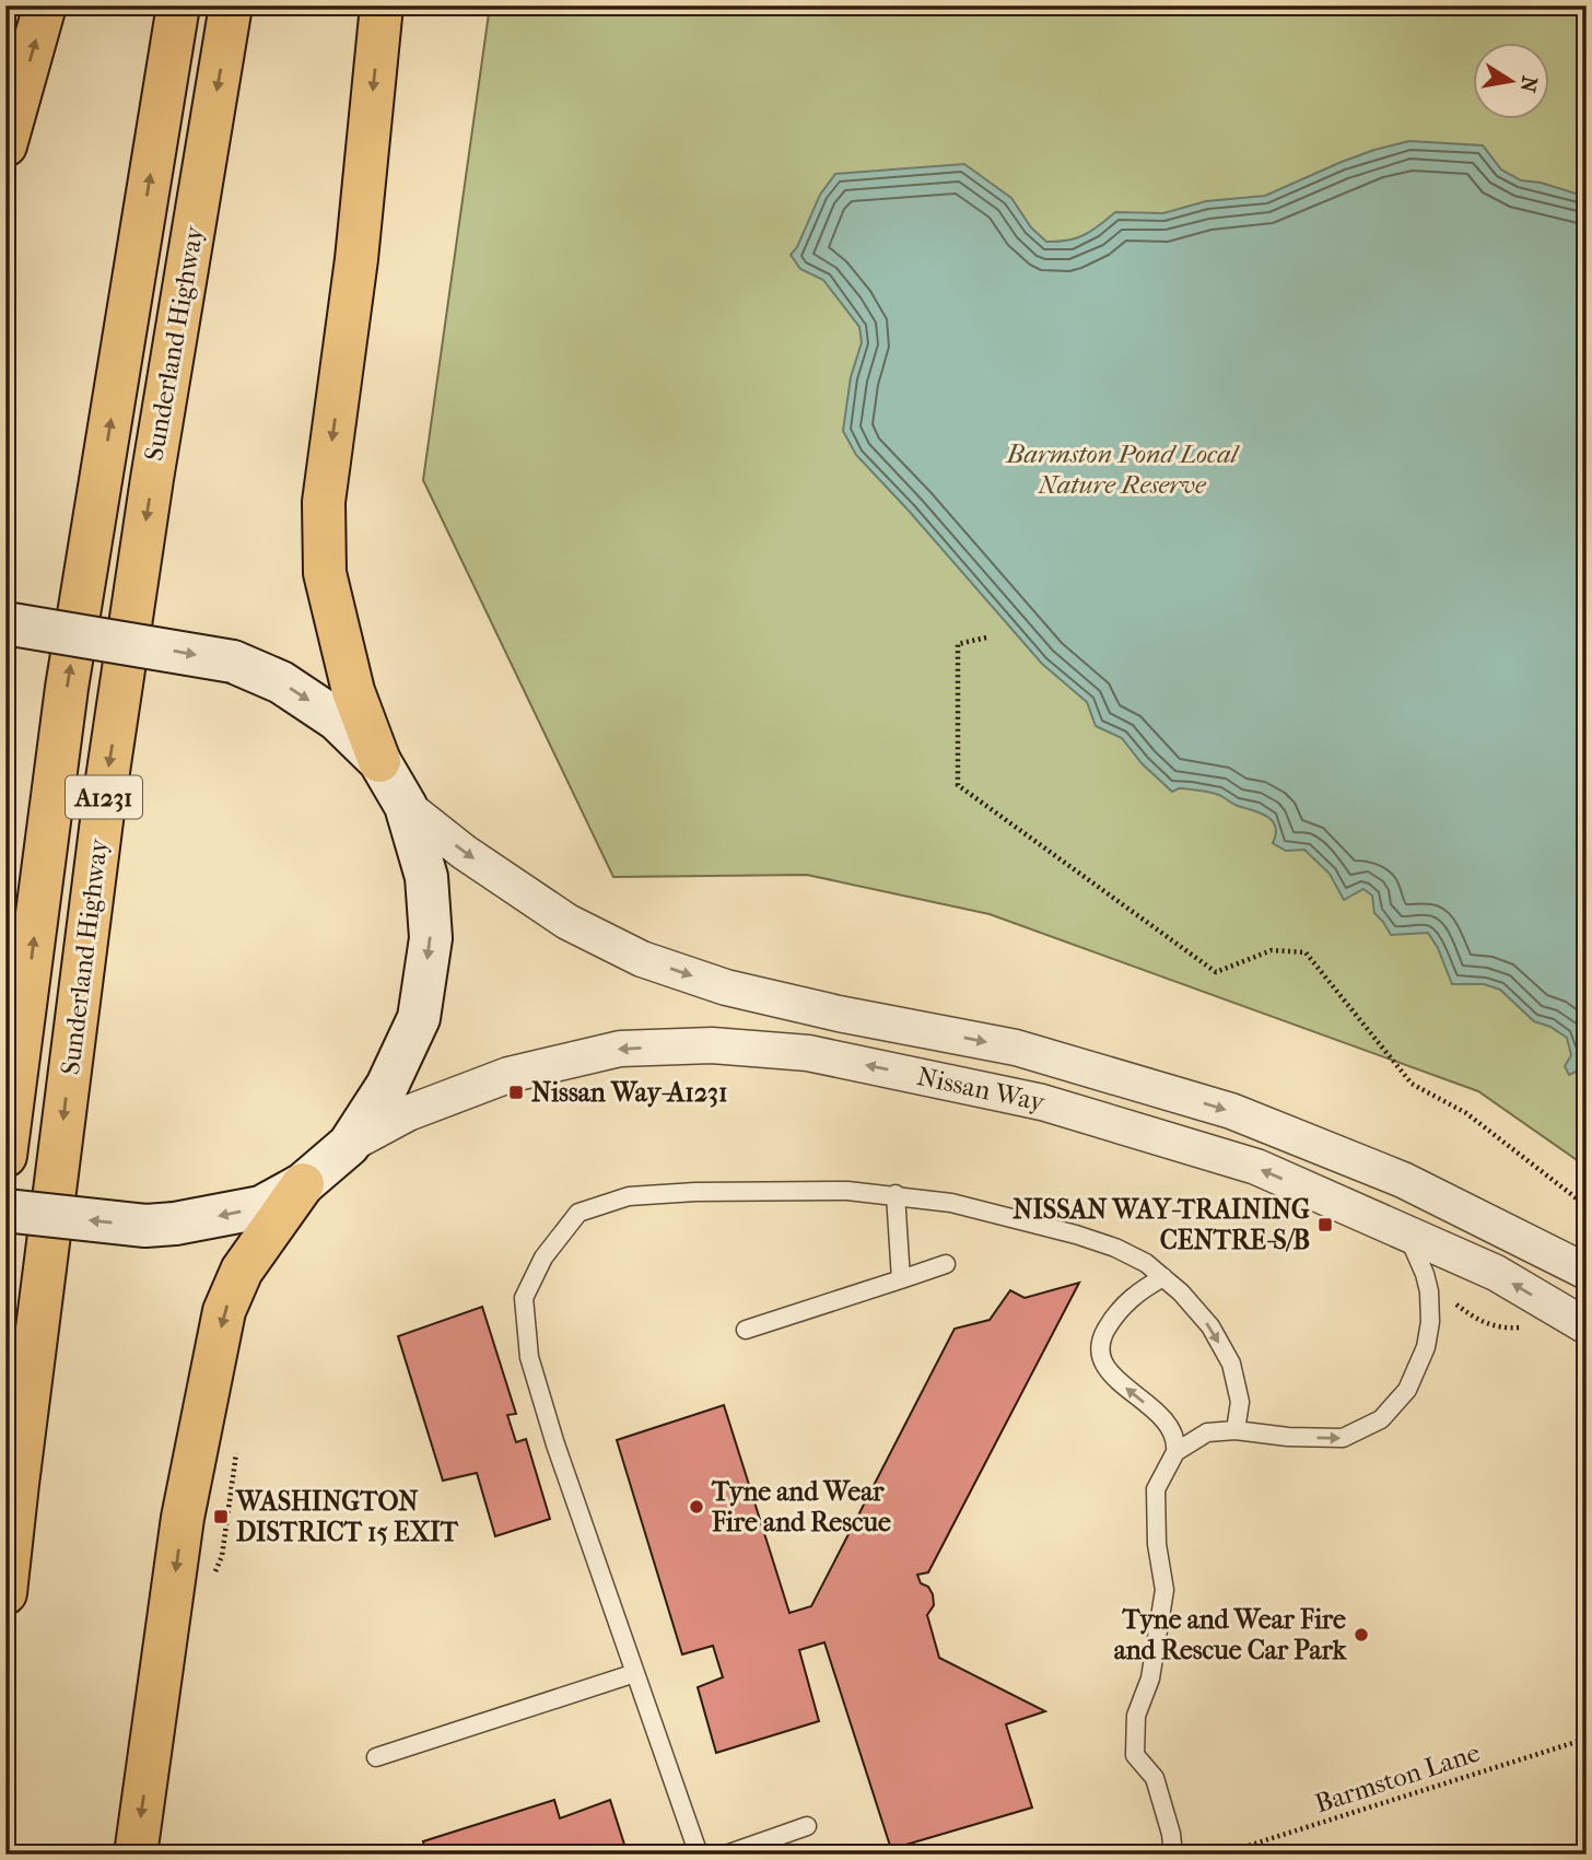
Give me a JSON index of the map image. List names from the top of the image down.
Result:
{
  "streets": {
    "highway": ["Sunderland Highway", "A1231"],
    "street": ["Nissan Way"],
    "path": ["Barmston Lane"]
  },
  "parks": ["Barmston Pond Local Nature Reserve"],
  "places": {
    "transit": ["Nissan Way-A1231", "NISSAN WAY-TRAINING CENTRE-S/B", "WASHINGTON DISTRICT 15 EXIT"],
    "other": ["Tyne and Wear Fire and Rescue", "Tyne and Wear Fire and Rescue Car Park"]
  },
  "north": "right"
}
